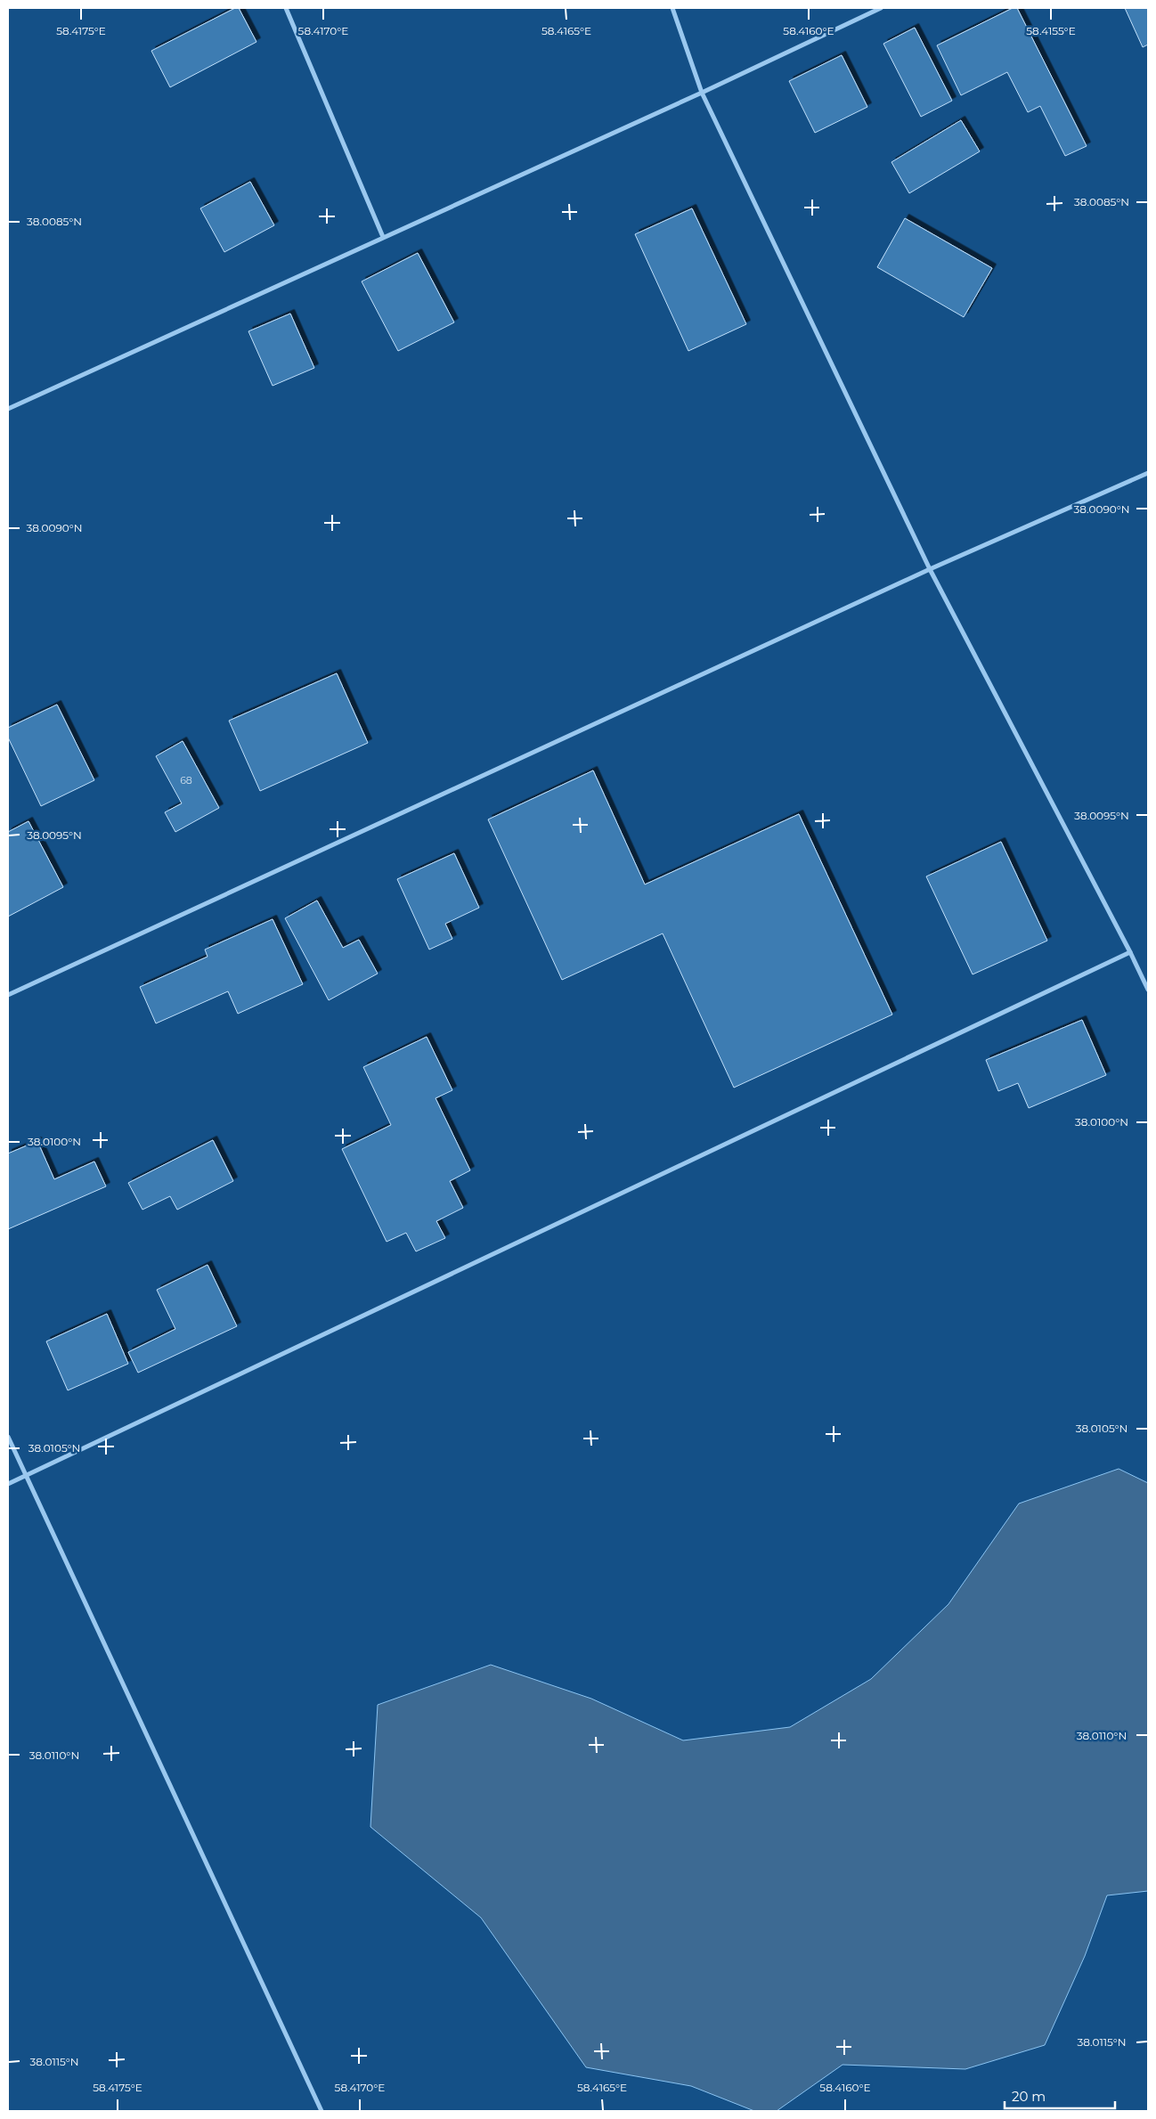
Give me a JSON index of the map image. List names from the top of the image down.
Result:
{
  "house_numbers": ["68"],
  "scale_bar": "20 m",
  "coordinates": [
    "58.4175°E",
    "58.4170°E",
    "58.4165°E",
    "58.4160°E",
    "58.4155°E",
    "38.0085°N",
    "38.0090°N",
    "38.0095°N",
    "38.0100°N",
    "38.0105°N",
    "38.0110°N",
    "38.0115°N"
  ]
}
